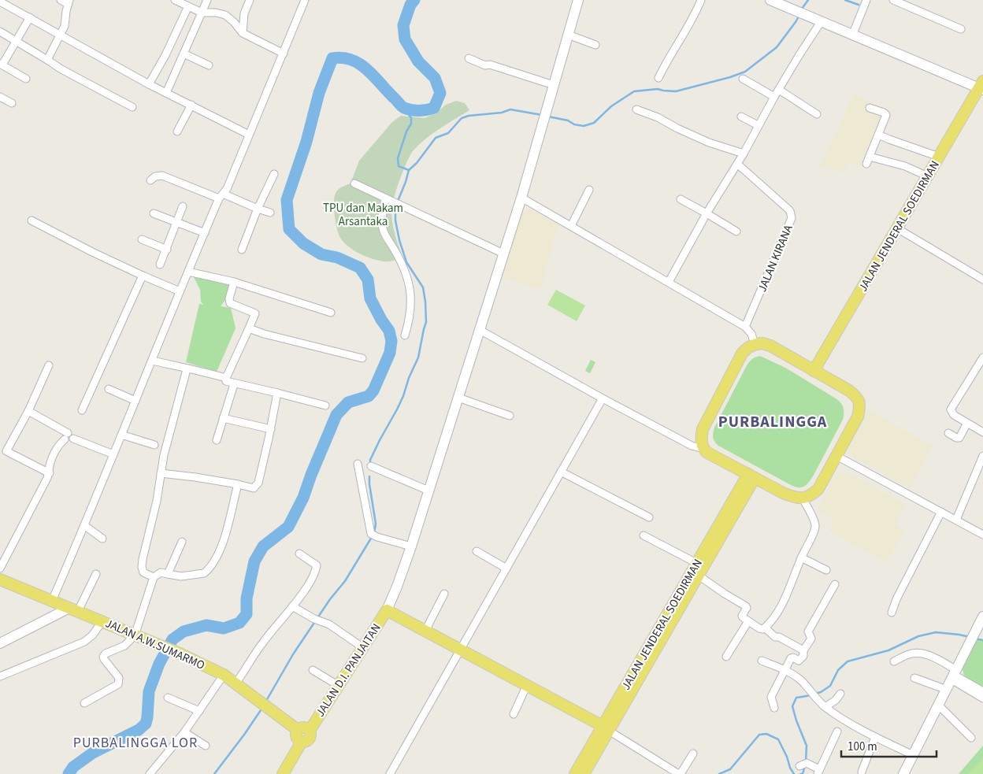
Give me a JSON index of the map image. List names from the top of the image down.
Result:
{
  "streets": {
    "main road": ["JALAN JENDERAL SOEDIRMAN", "JALAN A.W.SUMARMO", "JALAN D.I. PANJAITAN"],
    "street": ["JALAN KIRANA"]
  },
  "crossings": [
    ["JALAN A.W.SUMARMO", "JALAN D.I. PANJAITAN"]
  ],
  "districts": ["PURBALINGGA", "PURBALINGGA LOR"],
  "parks": ["TPU dan Makam Arsantaka"],
  "scale_bar": "100 m"
}
